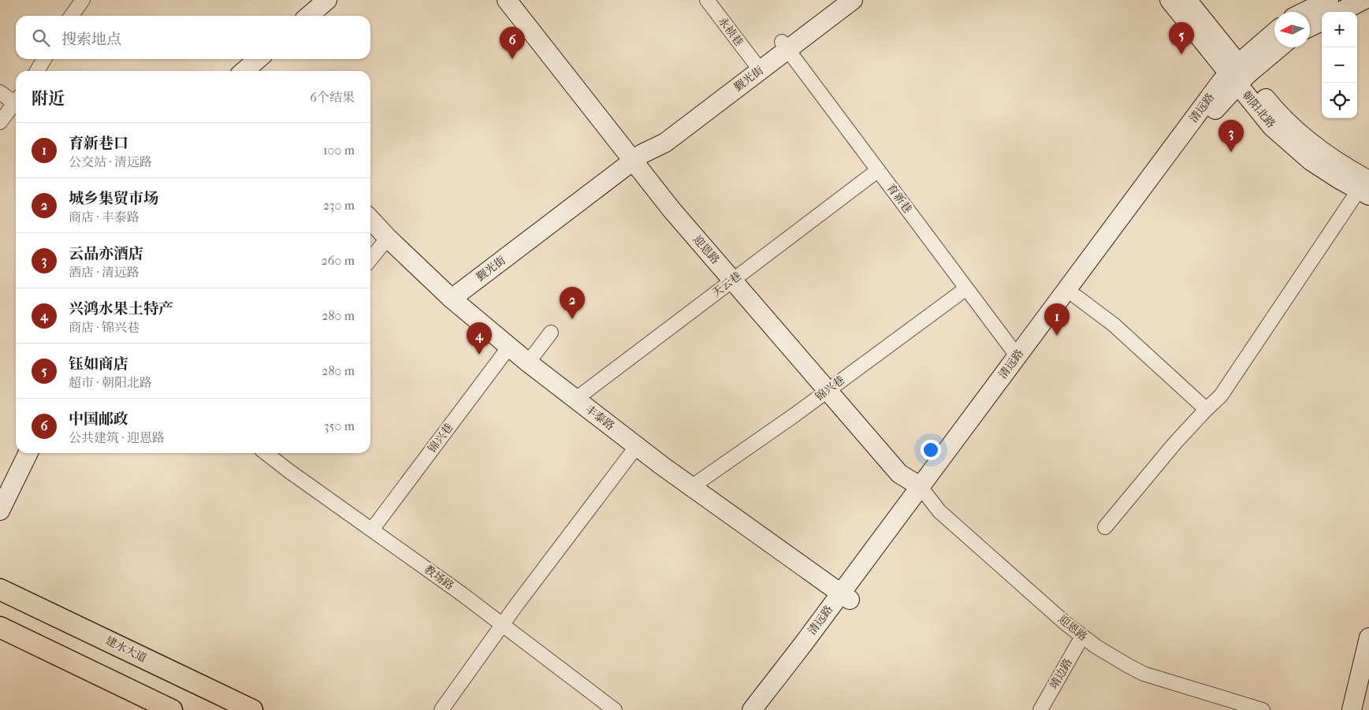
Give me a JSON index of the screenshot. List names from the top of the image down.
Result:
{
  "streets": {
    "main road": ["建水大道"],
    "street": [
      "永祯巷",
      "觐光街",
      "清远路",
      "朝阳北路",
      "育新巷",
      "迎恩路",
      "天云巷",
      "锦兴巷",
      "丰泰路",
      "教场路",
      "靖边路"
    ]
  },
  "crossings": [
    ["永祯巷", "觐光街"],
    ["觐光街", "育新巷"],
    ["觐光街", "迎恩路"],
    ["觐光街", "丰泰路"],
    ["清远路", "朝阳北路"],
    ["清远路", "育新巷"],
    ["清远路", "迎恩路"],
    ["清远路", "丰泰路"],
    ["育新巷", "天云巷"],
    ["育新巷", "锦兴巷"],
    ["迎恩路", "天云巷"],
    ["迎恩路", "锦兴巷"],
    ["迎恩路", "靖边路"],
    ["天云巷", "丰泰路"],
    ["锦兴巷", "丰泰路"],
    ["锦兴巷", "教场路"]
  ],
  "north": "left",
  "page": {
    "map_buttons": ["+", "−"],
    "search": "搜索地点",
    "pins": [
      "5",
      "6",
      "3",
      "2",
      "1",
      "4"
    ],
    "heading": ["附近", "6个结果"],
    "list": [
      {
        "mark": "1",
        "name": "育新巷口",
        "note": "公交站 · 清远路",
        "value": "100 m"
      },
      {
        "mark": "2",
        "name": "城乡集贸市场",
        "note": "商店 · 丰泰路",
        "value": "230 m"
      },
      {
        "mark": "3",
        "name": "云品亦酒店",
        "note": "酒店 · 清远路",
        "value": "260 m"
      },
      {
        "mark": "4",
        "name": "兴鸿水果土特产",
        "note": "商店 · 锦兴巷",
        "value": "280 m"
      },
      {
        "mark": "5",
        "name": "钰如商店",
        "note": "超市 · 朝阳北路",
        "value": "280 m"
      },
      {
        "mark": "6",
        "name": "中国邮政",
        "note": "公共建筑 · 迎恩路",
        "value": "350 m"
      }
    ]
  }
}
